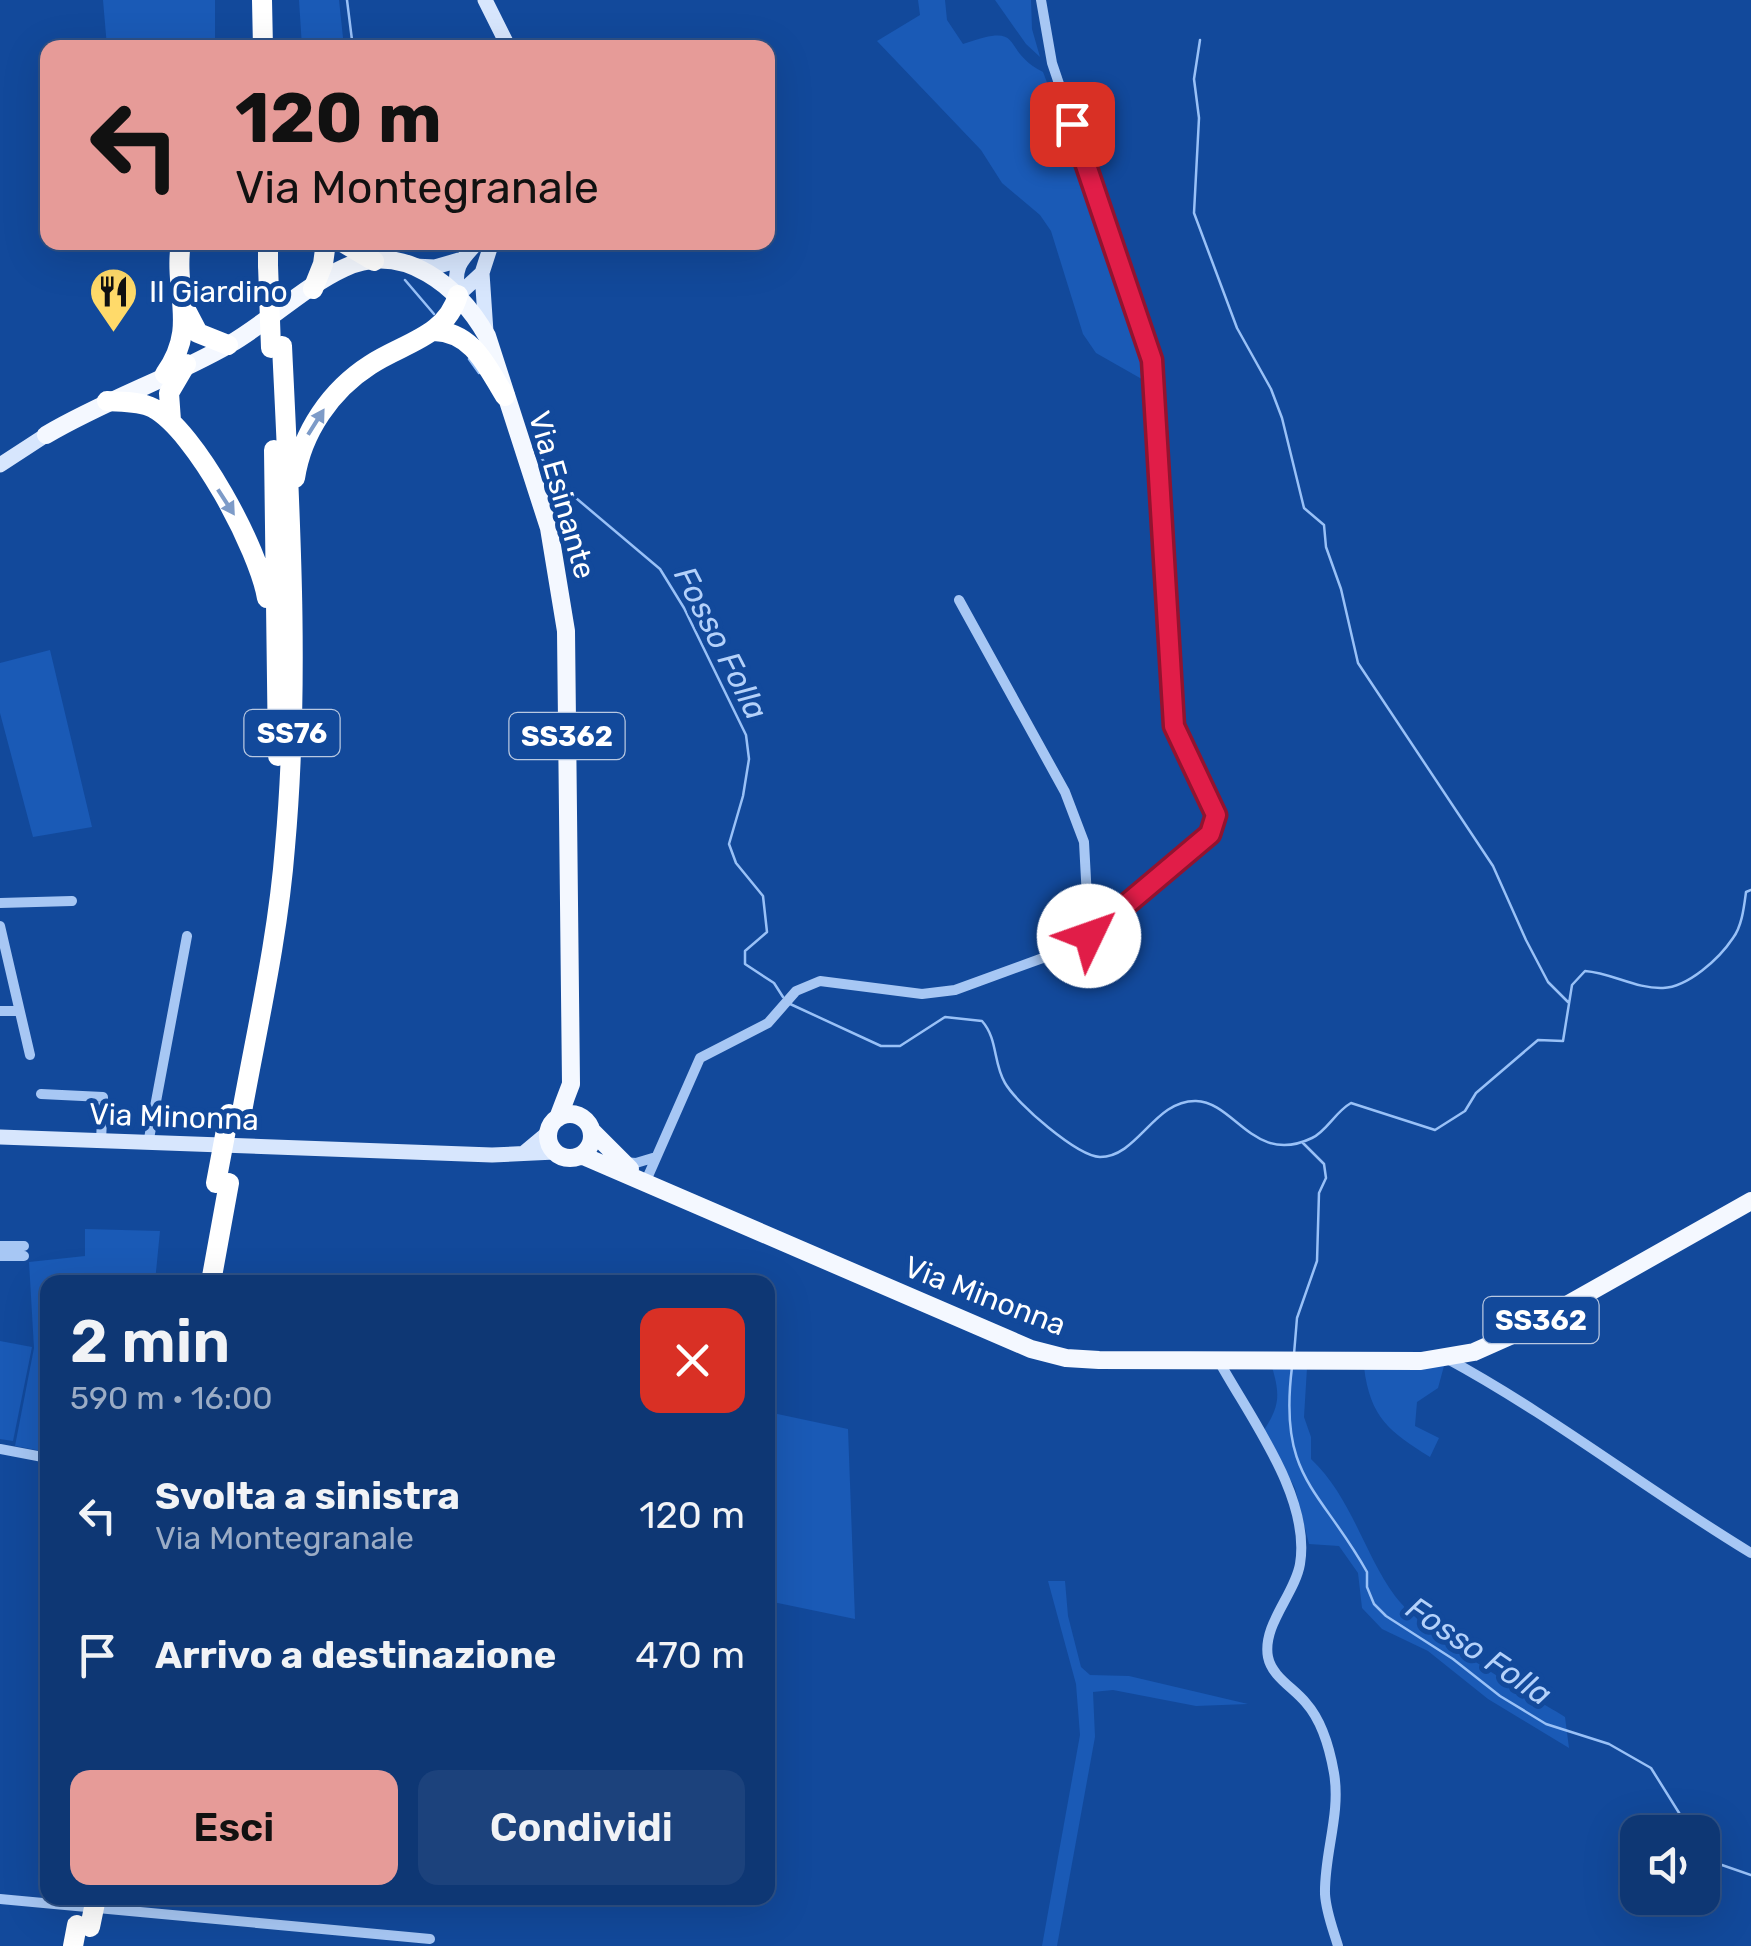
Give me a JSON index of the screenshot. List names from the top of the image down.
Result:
{
  "streets": {
    "highway": ["SS76"],
    "main road": ["Via Esinante", "SS362", "Via Minonna"]
  },
  "crossings": [
    ["Via Esinante", "SS362"],
    ["Via Esinante", "Via Minonna"],
    ["SS362", "Via Minonna"]
  ],
  "water": ["Fosso Folla"],
  "places": {
    "restaurant": ["Il Giardino"]
  },
  "page": {
    "turn": ["120 m", "Via Montegranale"],
    "heading": ["2 min", "590 m · 16:00"],
    "list": [
      {
        "name": "Svolta a sinistra",
        "note": "Via Montegranale",
        "value": "120 m"
      },
      {
        "name": "Arrivo a destinazione",
        "value": "470 m"
      }
    ],
    "buttons": ["Esci", "Condividi"]
  }
}
